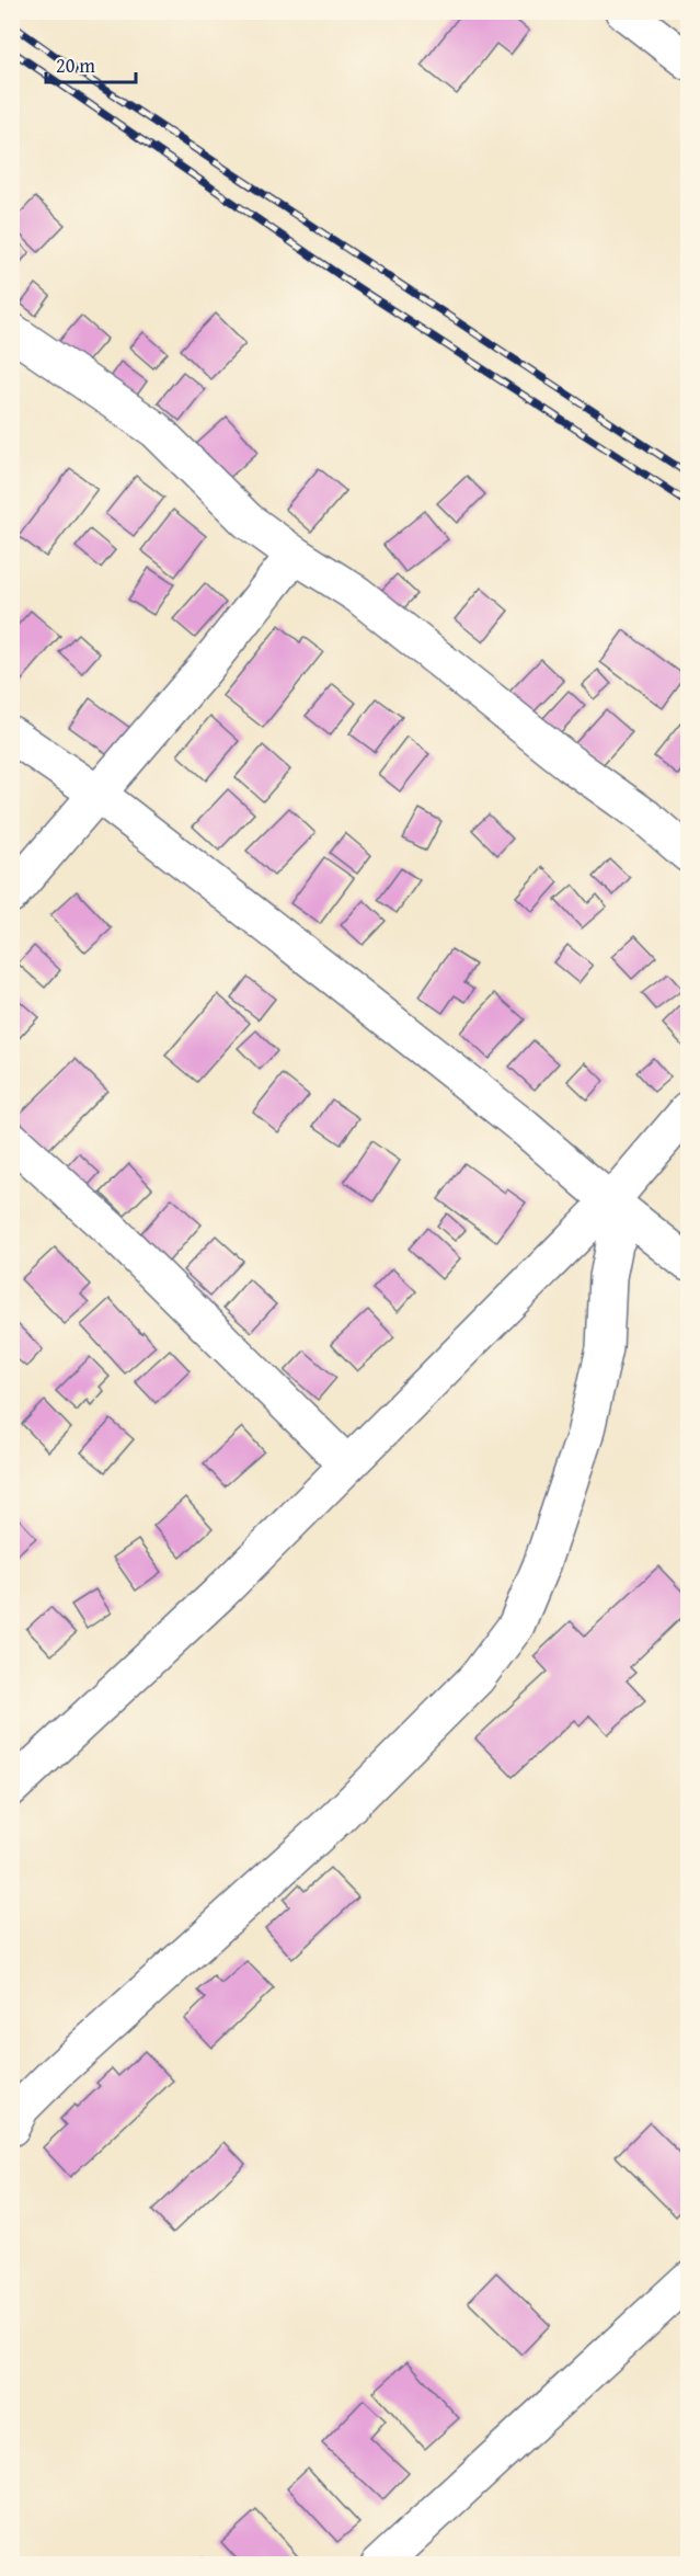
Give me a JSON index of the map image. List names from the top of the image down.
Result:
{
  "scale_bar": "20 m"
}
